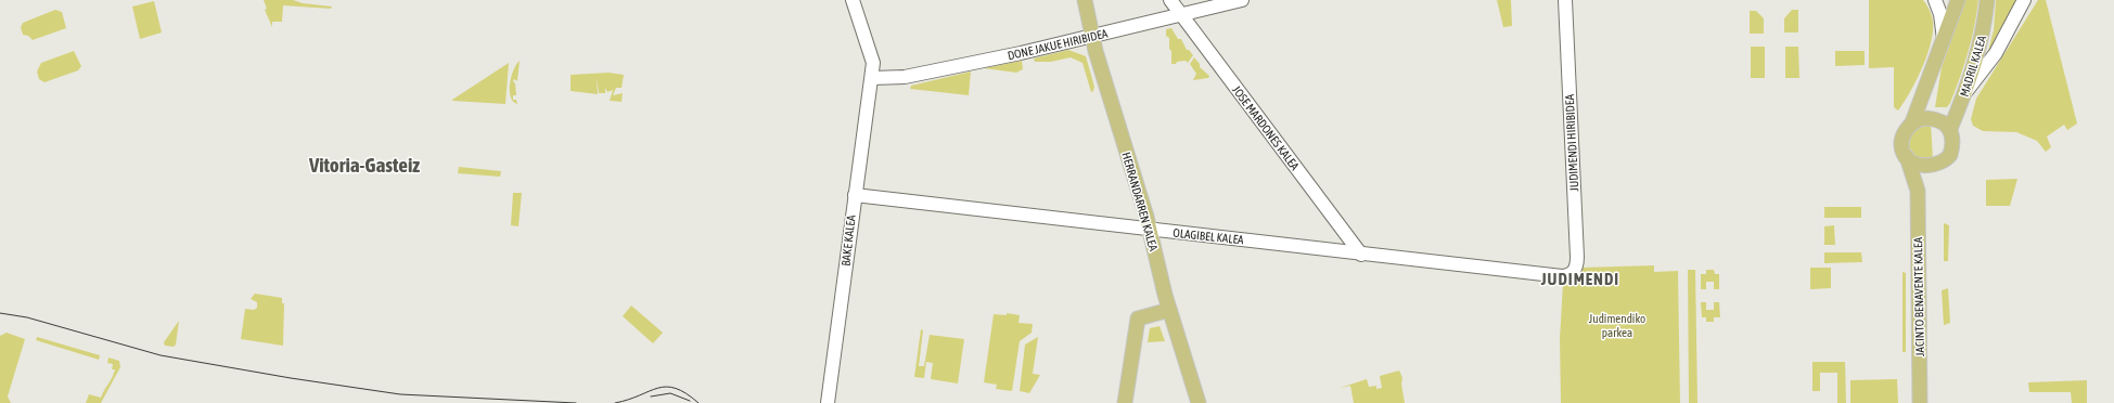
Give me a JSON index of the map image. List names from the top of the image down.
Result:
{
  "streets": {
    "main road": [
      "DONE JAKUE HIRIBIDEA",
      "MADRIL KALEA",
      "JOSE MARDONES KALEA",
      "JUDIMENDI HIRIBIDEA",
      "HERRANDARREN KALEA",
      "OLAGIBEL KALEA",
      "BAKE KALEA",
      "JACINTO BENAVENTE KALEA"
    ]
  },
  "crossings": [
    ["DONE JAKUE HIRIBIDEA", "JOSE MARDONES KALEA"],
    ["DONE JAKUE HIRIBIDEA", "HERRANDARREN KALEA"],
    ["DONE JAKUE HIRIBIDEA", "BAKE KALEA"],
    ["MADRIL KALEA", "JACINTO BENAVENTE KALEA"],
    ["JOSE MARDONES KALEA", "OLAGIBEL KALEA"],
    ["JUDIMENDI HIRIBIDEA", "OLAGIBEL KALEA"],
    ["HERRANDARREN KALEA", "OLAGIBEL KALEA"],
    ["OLAGIBEL KALEA", "BAKE KALEA"]
  ],
  "districts": ["Vitoria-Gasteiz", "JUDIMENDI"],
  "parks": ["Judimendiko parkea"]
}
